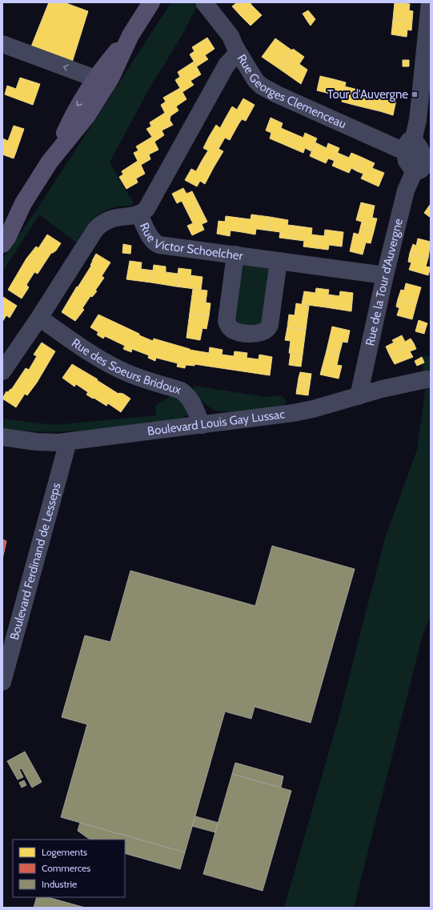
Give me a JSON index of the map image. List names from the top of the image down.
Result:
{
  "streets": {
    "street": [
      "Rue Georges Clemenceau",
      "Rue Victor Schoelcher",
      "Rue de la Tour d'Auvergne",
      "Rue des Soeurs Bridoux",
      "Boulevard Louis Gay Lussac",
      "Boulevard Ferdinand de Lesseps"
    ]
  },
  "crossings": [
    ["Rue Georges Clemenceau", "Rue Victor Schoelcher"],
    ["Rue Georges Clemenceau", "Rue de la Tour d'Auvergne"],
    ["Rue Victor Schoelcher", "Rue de la Tour d'Auvergne"],
    ["Rue de la Tour d'Auvergne", "Boulevard Louis Gay Lussac"],
    ["Rue des Soeurs Bridoux", "Boulevard Louis Gay Lussac"],
    ["Boulevard Louis Gay Lussac", "Boulevard Ferdinand de Lesseps"]
  ],
  "places": {
    "transit": ["Tour d'Auvergne"]
  },
  "legend": ["Logements", "Commerces", "Industrie"]
}
